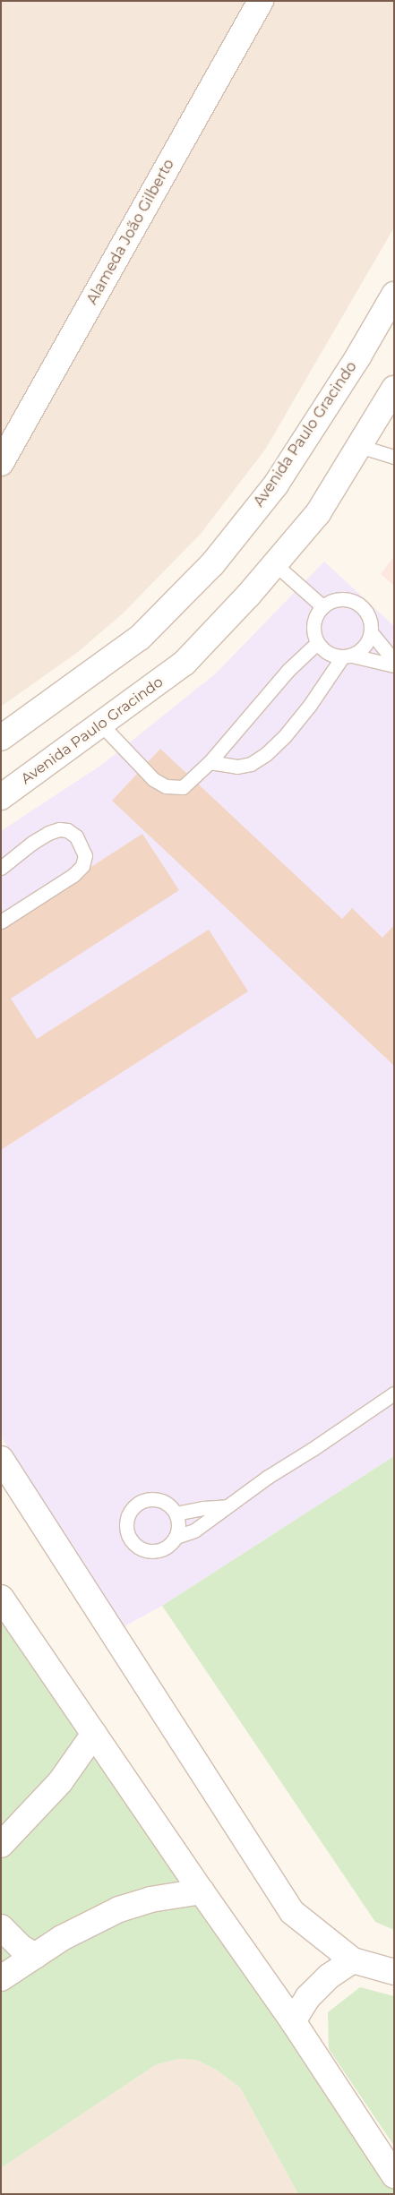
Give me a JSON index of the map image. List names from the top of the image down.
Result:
{
  "streets": {
    "street": ["Alameda João Gilberto", "Avenida Paulo Gracindo"]
  }
}
